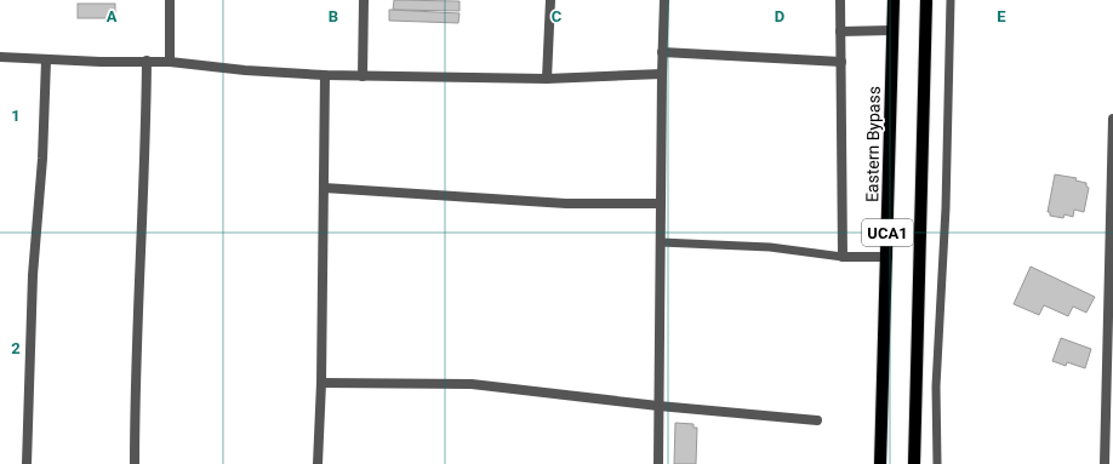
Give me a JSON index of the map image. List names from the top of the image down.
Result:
{
  "streets": {
    "main road": ["Eastern Bypass", "UCA1"]
  },
  "grid": {
    "columns": [
      "A",
      "B",
      "C",
      "D",
      "E"
    ],
    "rows": ["1", "2"]
  }
}
